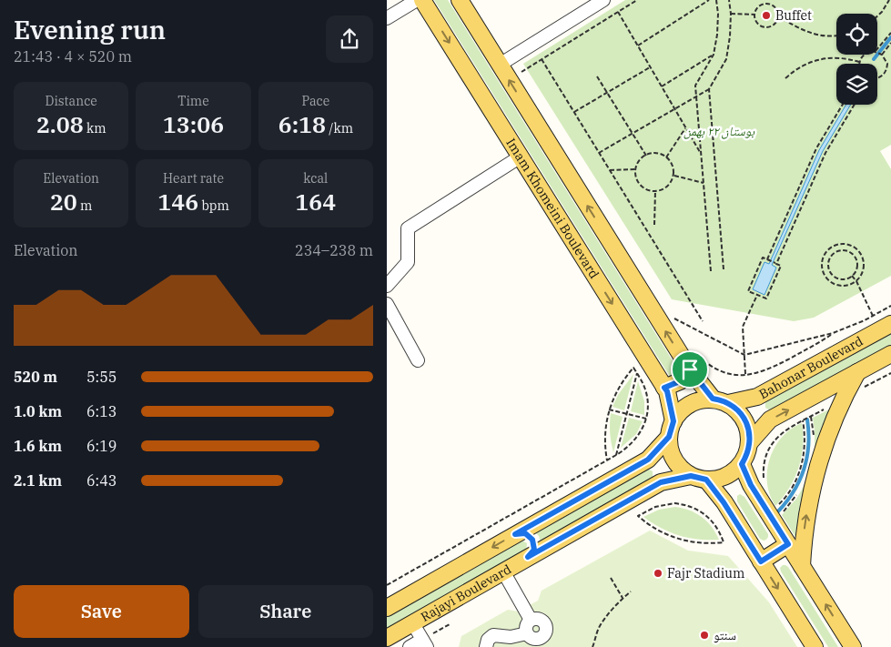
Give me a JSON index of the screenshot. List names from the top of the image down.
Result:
{
  "streets": {
    "main road": ["Imam Khomeini Boulevard", "Bahonar Boulevard", "Rajayi Boulevard"]
  },
  "crossings": [
    ["Imam Khomeini Boulevard", "Bahonar Boulevard"],
    ["Imam Khomeini Boulevard", "Rajayi Boulevard"],
    ["Bahonar Boulevard", "Rajayi Boulevard"]
  ],
  "parks": ["بوستان ۲۲ بهمن"],
  "places": ["Buffet", "Fajr Stadium", "سنتو"],
  "page": {
    "heading": ["Evening run", "21:43 · 4 × 520 m"],
    "stats": [
      ["Distance", "2.08 km"],
      ["Time", "13:06"],
      ["Pace", "6:18 /km"],
      ["Elevation", "20 m"],
      ["Heart rate", "146 bpm"],
      ["kcal", "164"]
    ],
    "chart": ["Elevation", "234–238 m"],
    "list": [
      {
        "name": "520 m",
        "note": "5:55"
      },
      {
        "name": "1.0 km",
        "note": "6:13"
      },
      {
        "name": "1.6 km",
        "note": "6:19"
      },
      {
        "name": "2.1 km",
        "note": "6:43"
      }
    ],
    "buttons": ["Save", "Share"]
  }
}
